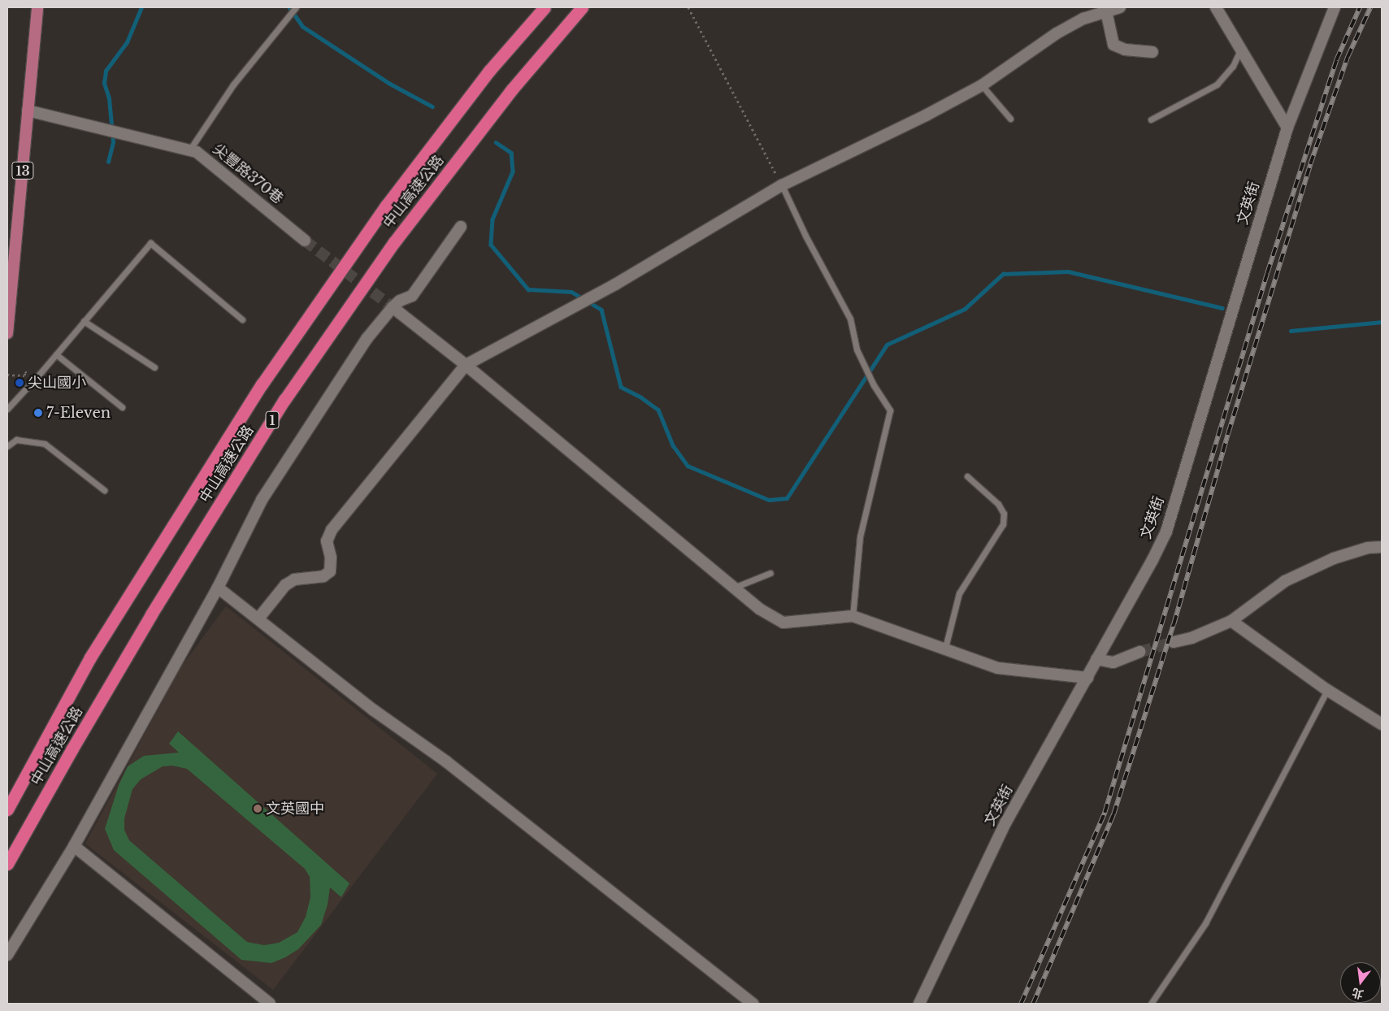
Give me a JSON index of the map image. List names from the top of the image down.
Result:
{
  "streets": {
    "highway": ["中山高速公路", "1"],
    "main road": ["13"],
    "street": ["尖豐路370巷", "文英街"]
  },
  "crossings": [
    ["13", "尖豐路370巷"]
  ],
  "places": ["尖山國小", "7-Eleven", "文英國中"],
  "north": "bottom"
}
